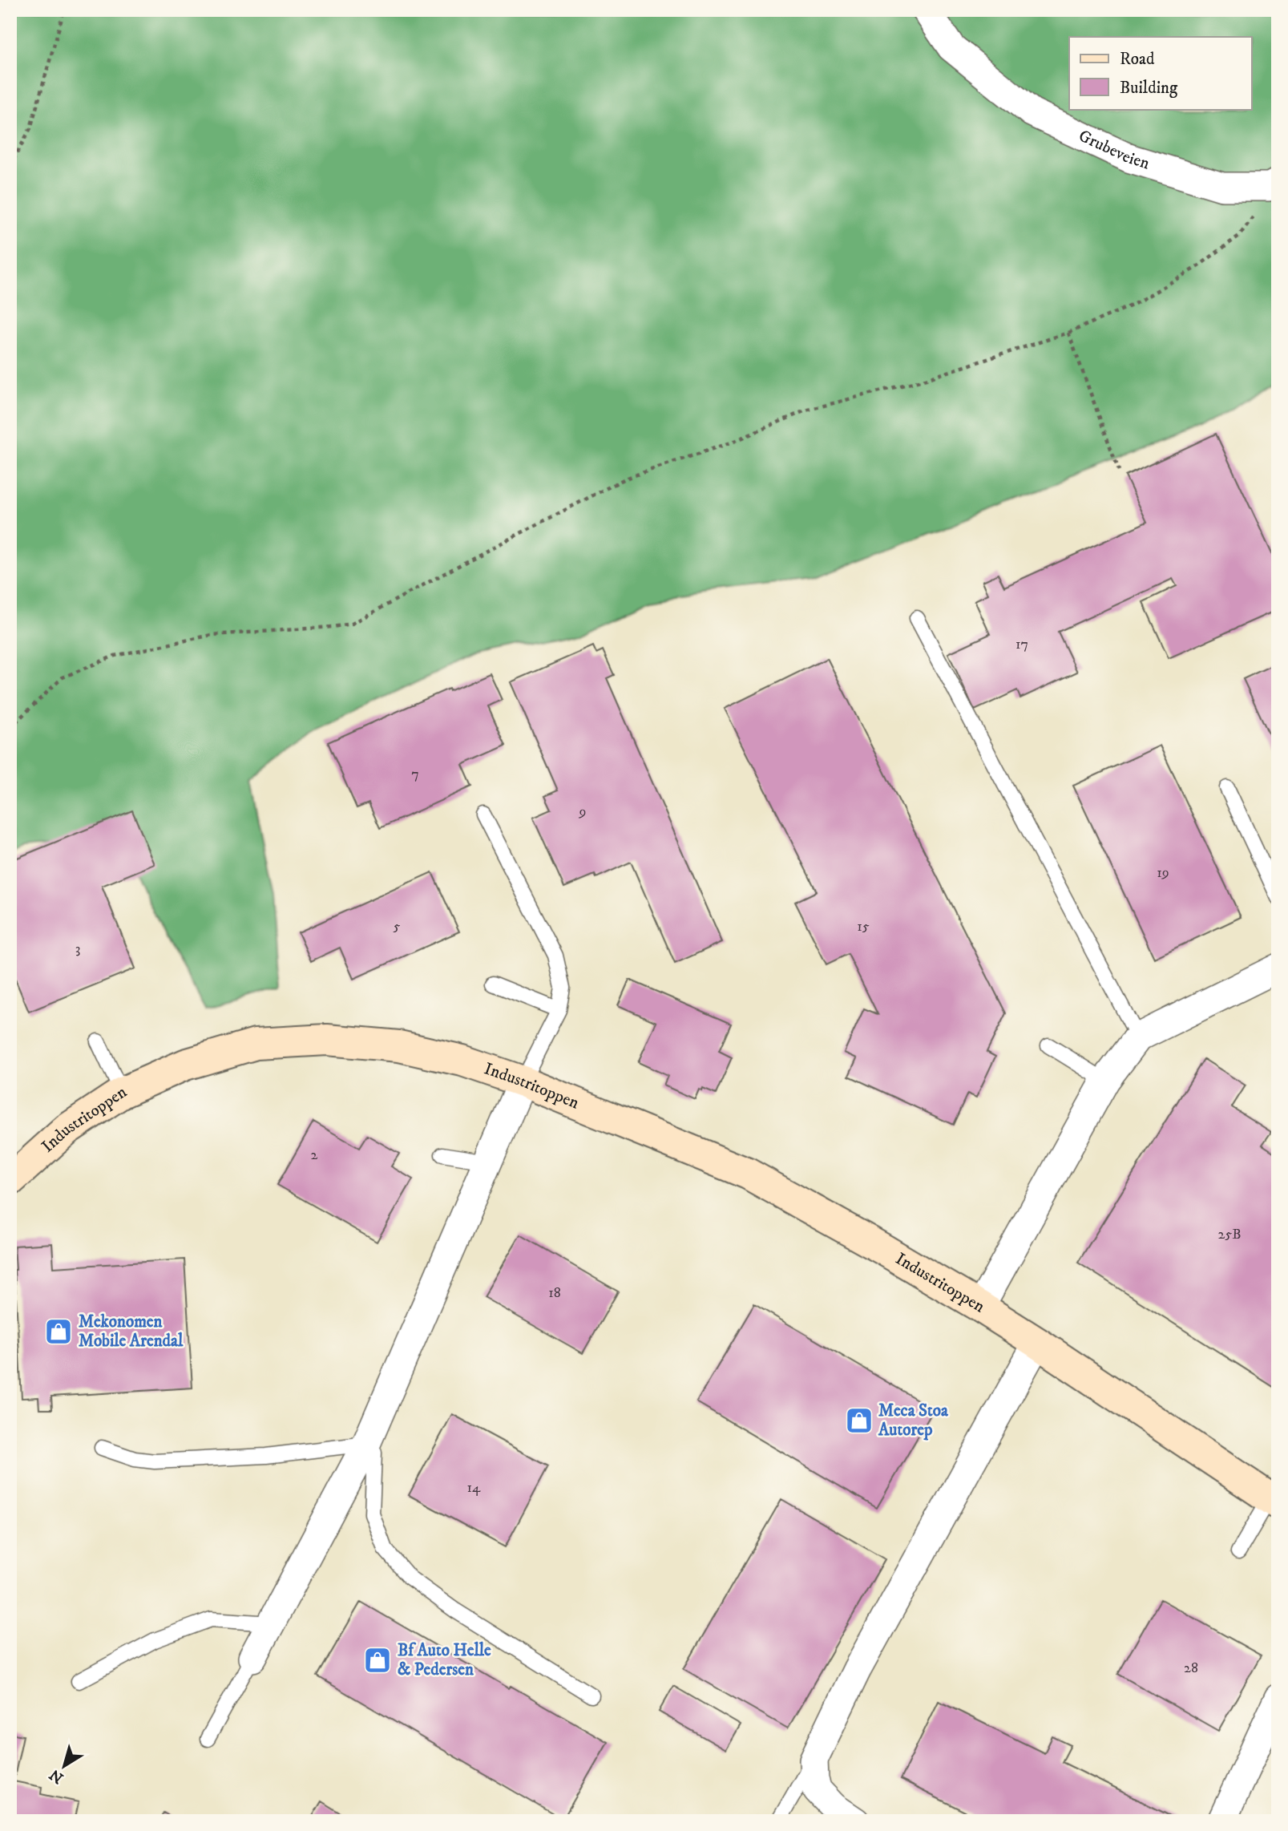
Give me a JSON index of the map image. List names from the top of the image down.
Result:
{
  "streets": {
    "street": ["Grubeveien", "Industritoppen"]
  },
  "places": {
    "shop": ["Mekonomen Mobile Arendal", "Meca Stoa Autorep", "Bf Auto Helle & Pedersen"]
  },
  "house_numbers": [
    "17",
    "7",
    "9",
    "19",
    "5",
    "15",
    "3",
    "2",
    "25B",
    "18",
    "14",
    "28"
  ],
  "legend": ["Road", "Building"],
  "north": "bottom left"
}
